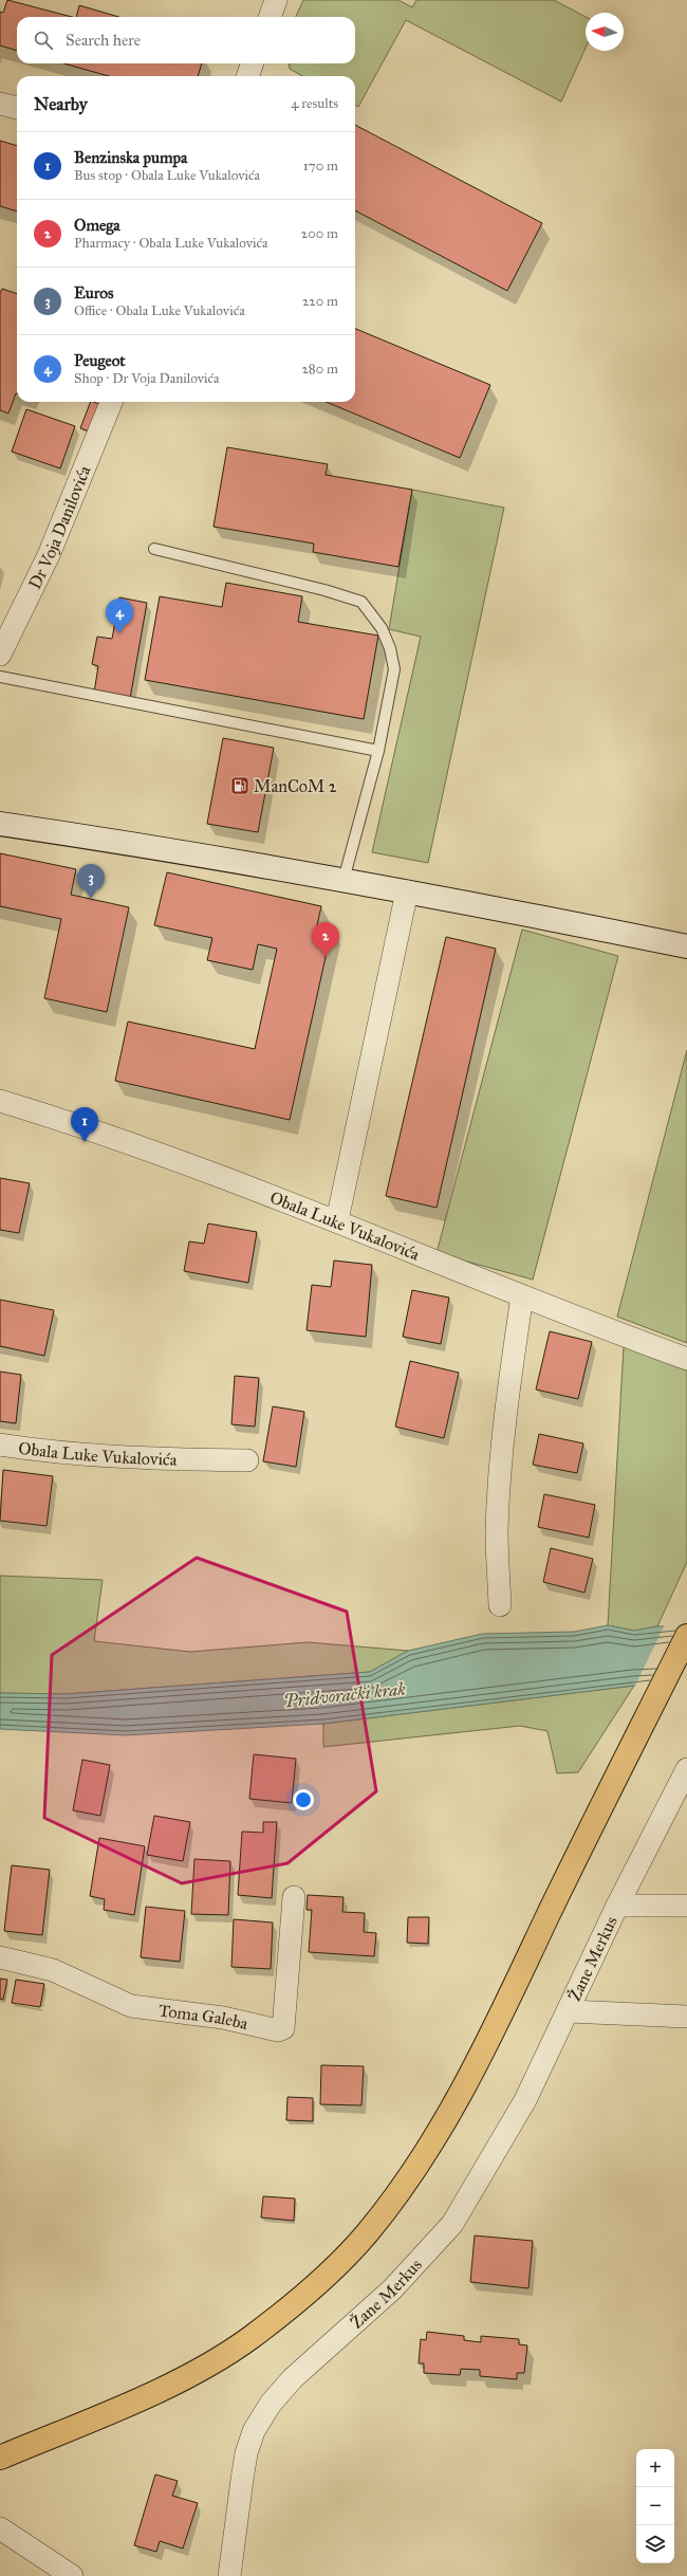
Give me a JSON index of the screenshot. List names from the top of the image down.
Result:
{
  "streets": {
    "street": [
      "Dr Voja Danilovića",
      "Obala Luke Vukalovića",
      "Žane Merkus",
      "Toma Galeba"
    ]
  },
  "water": ["Pridvorački krak"],
  "places": {
    "fuel station": ["ManCoM 2"]
  },
  "north": "left",
  "page": {
    "search": "Search here",
    "heading": ["Nearby", "4 results"],
    "list": [
      {
        "mark": "1",
        "name": "Benzinska pumpa",
        "note": "Bus stop · Obala Luke Vukalovića",
        "value": "170 m"
      },
      {
        "mark": "2",
        "name": "Omega",
        "note": "Pharmacy · Obala Luke Vukalovića",
        "value": "200 m"
      },
      {
        "mark": "3",
        "name": "Euros",
        "note": "Office · Obala Luke Vukalovića",
        "value": "220 m"
      },
      {
        "mark": "4",
        "name": "Peugeot",
        "note": "Shop · Dr Voja Danilovića",
        "value": "280 m"
      }
    ],
    "pins": [
      "4",
      "3",
      "2",
      "1"
    ],
    "map_buttons": ["+", "−"]
  }
}
